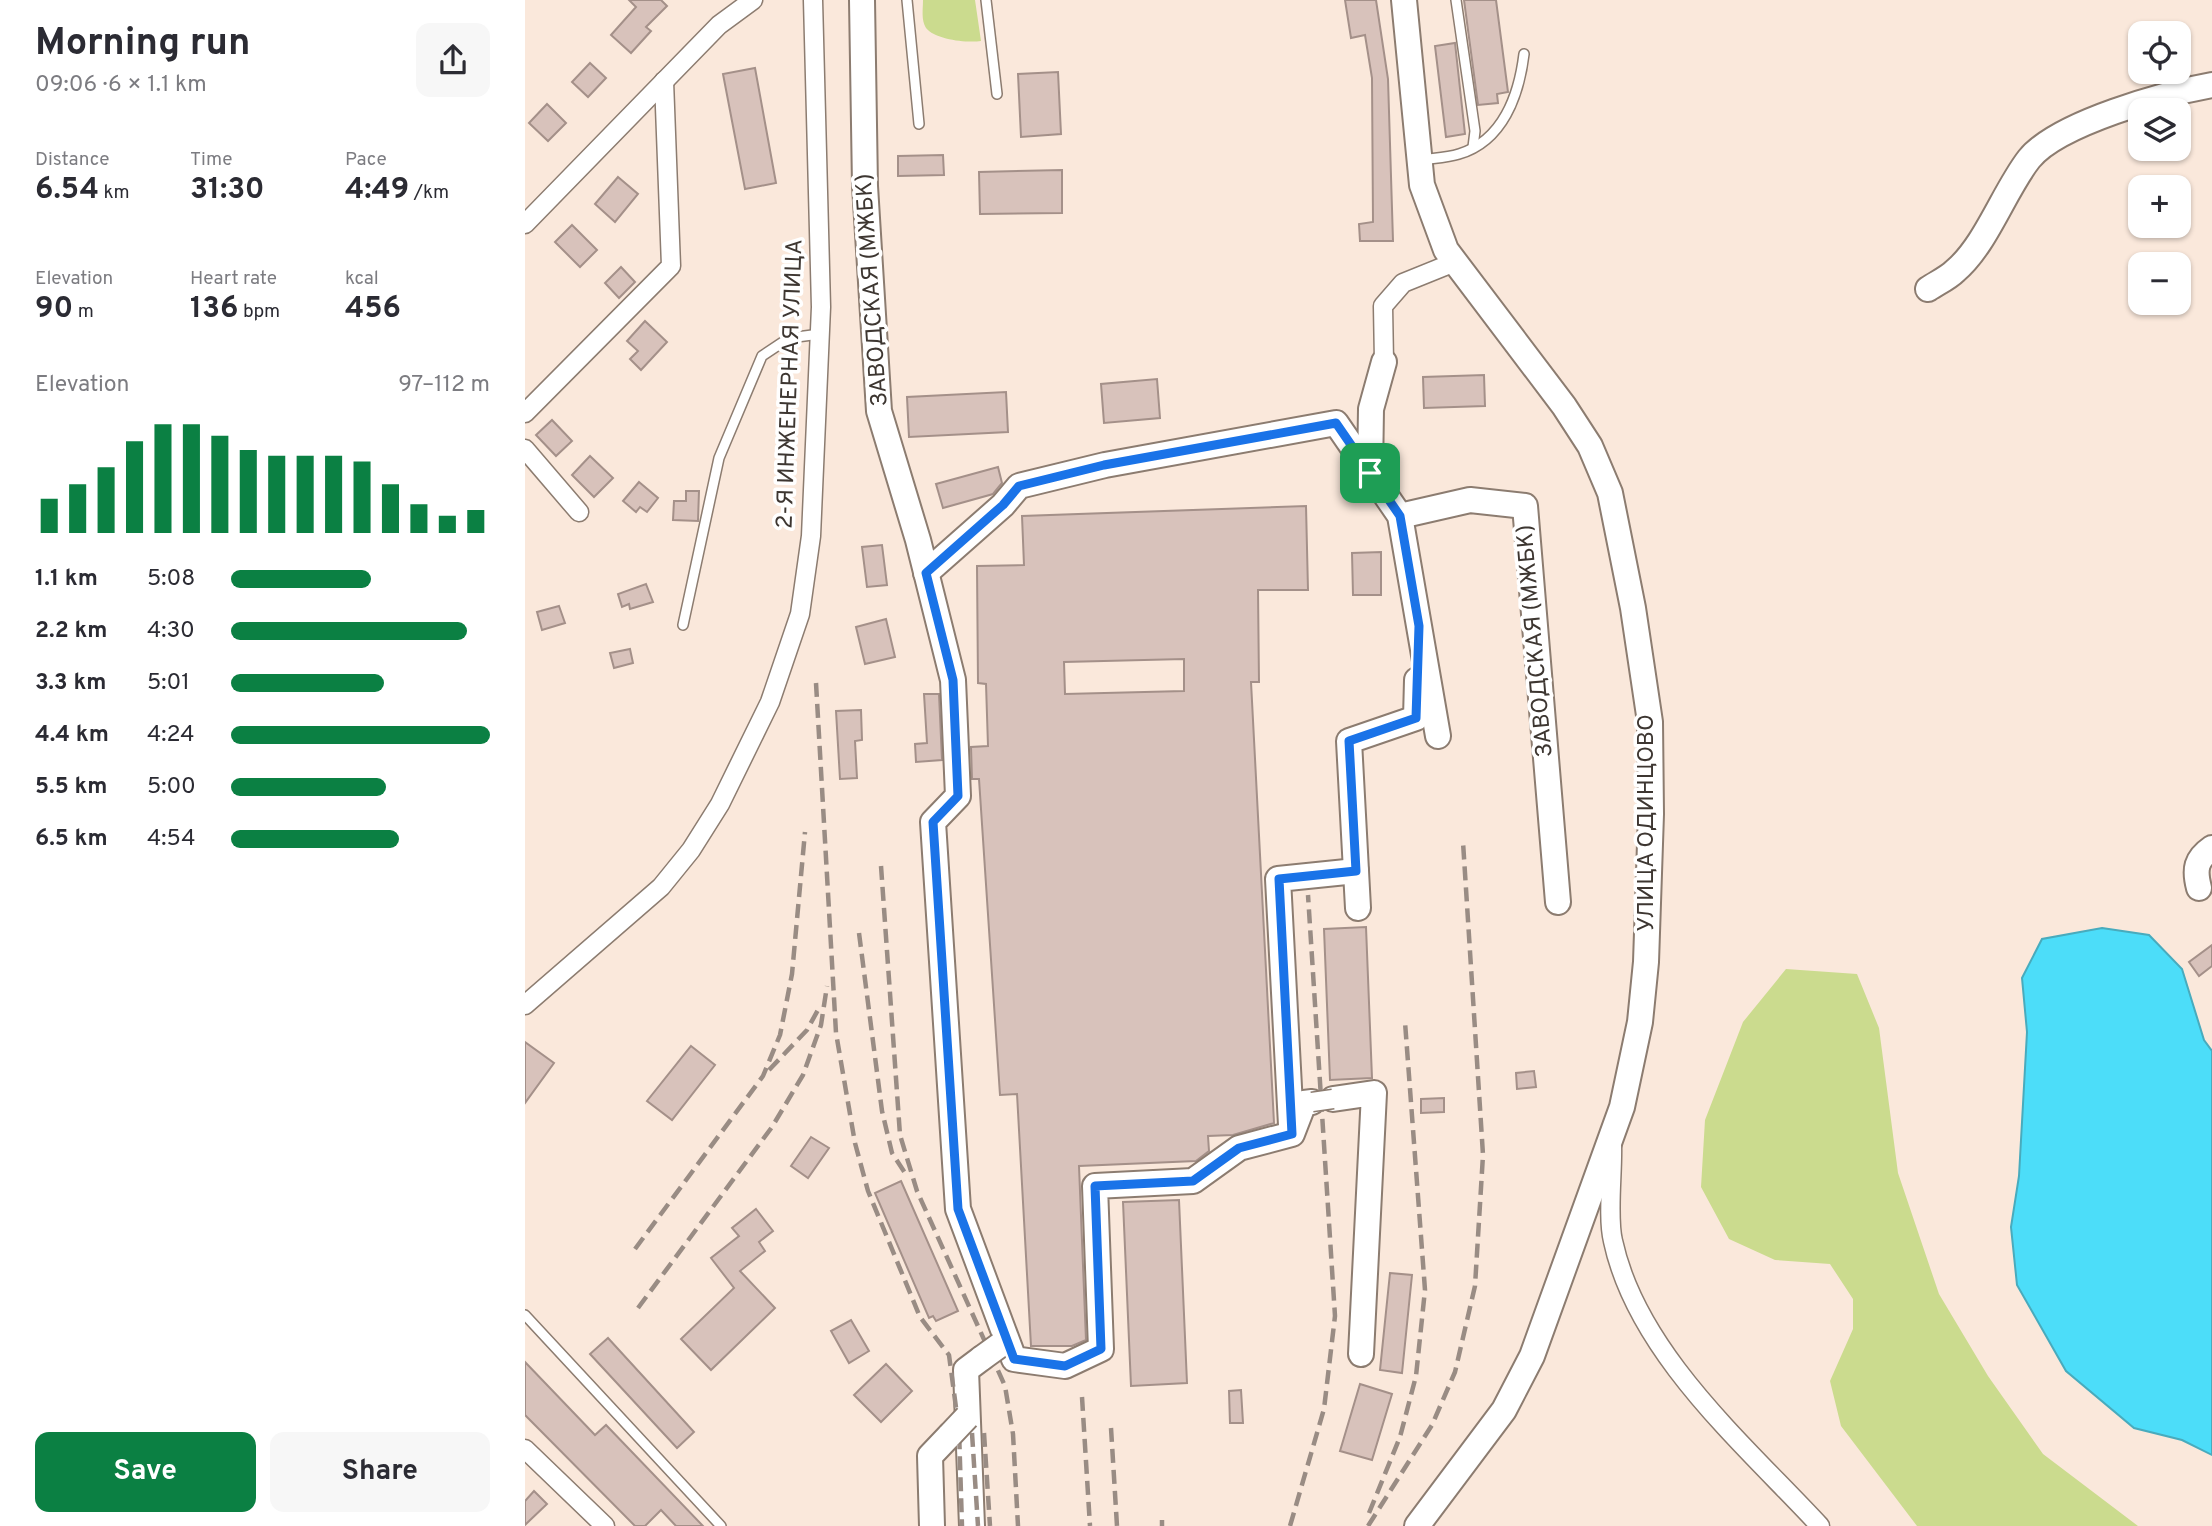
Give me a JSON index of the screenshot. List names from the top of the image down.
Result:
{
  "streets": {
    "street": ["ЗАВОДСКАЯ (МЖБК)", "2-Я ИНЖЕНЕРНАЯ УЛИЦА", "УЛИЦА ОДИНЦОВО"]
  },
  "page": {
    "heading": ["Morning run", "09:06 · 6 × 1.1 km"],
    "map_buttons": ["+", "−"],
    "stats": [
      ["Distance", "6.54 km"],
      ["Time", "31:30"],
      ["Pace", "4:49 /km"],
      ["Elevation", "90 m"],
      ["Heart rate", "136 bpm"],
      ["kcal", "456"]
    ],
    "chart": ["Elevation", "97–112 m"],
    "list": [
      {
        "name": "1.1 km",
        "note": "5:08"
      },
      {
        "name": "2.2 km",
        "note": "4:30"
      },
      {
        "name": "3.3 km",
        "note": "5:01"
      },
      {
        "name": "4.4 km",
        "note": "4:24"
      },
      {
        "name": "5.5 km",
        "note": "5:00"
      },
      {
        "name": "6.5 km",
        "note": "4:54"
      }
    ],
    "buttons": ["Save", "Share"]
  }
}
